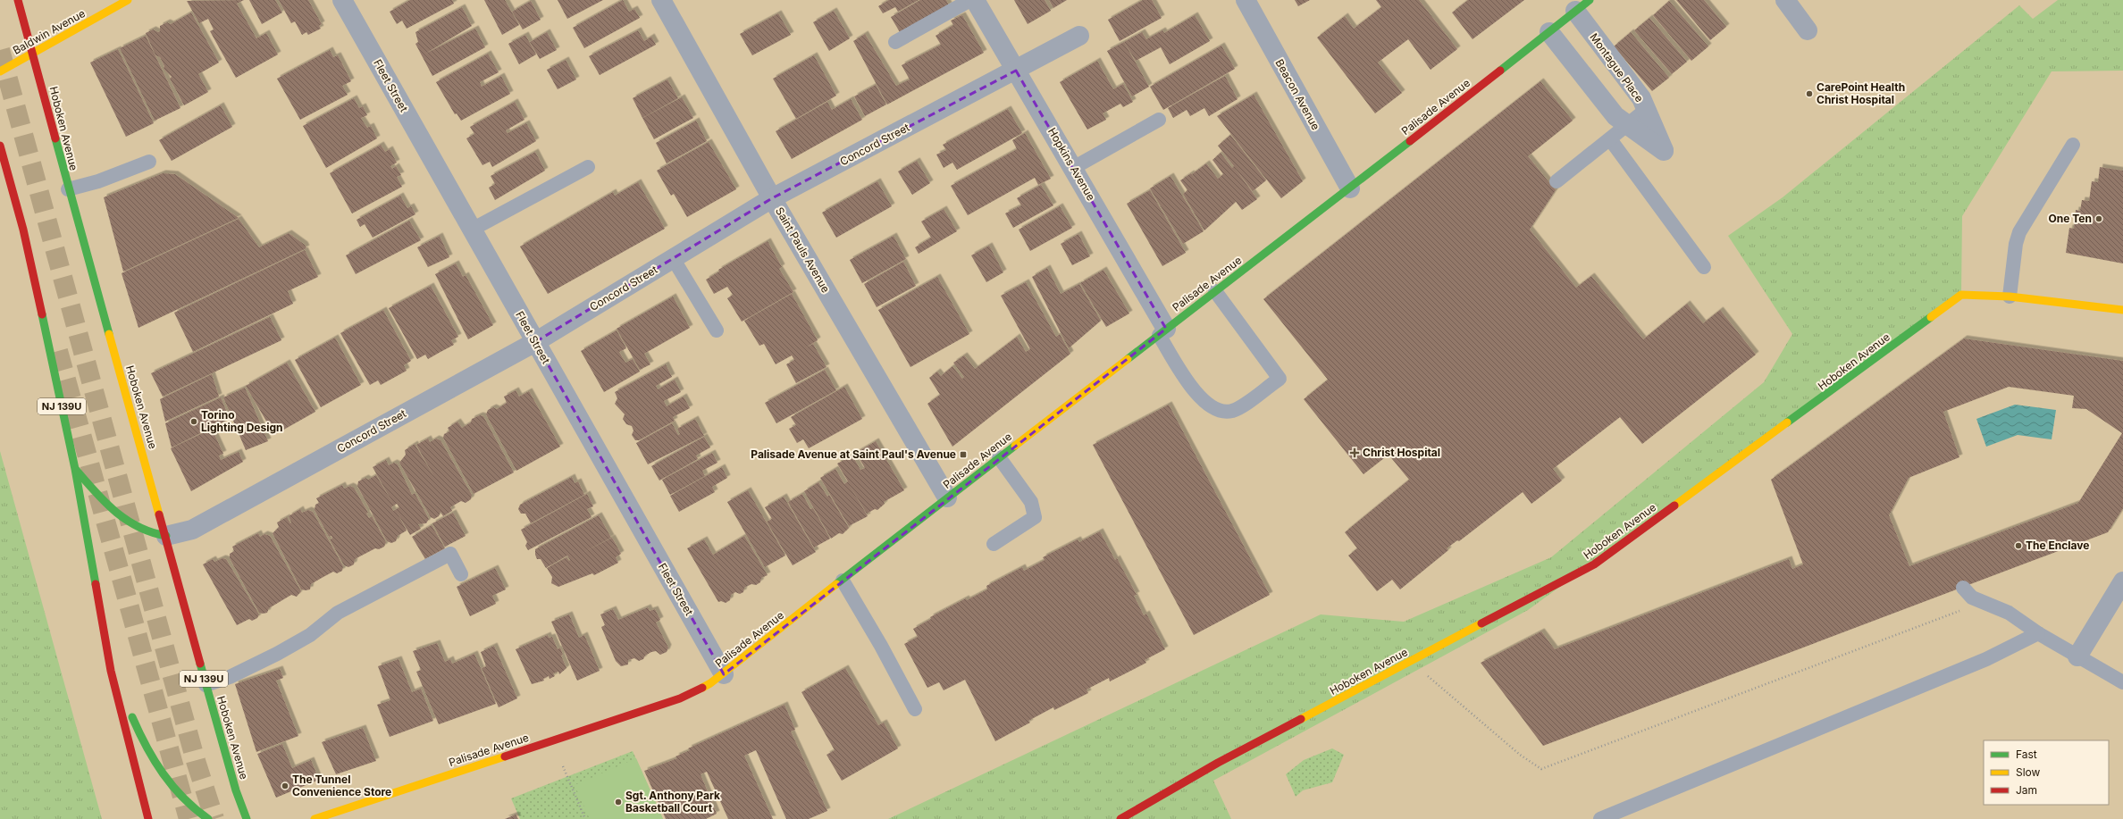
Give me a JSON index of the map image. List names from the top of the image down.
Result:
{
  "streets": {
    "main road": [
      "Baldwin Avenue",
      "Palisade Avenue",
      "Hoboken Avenue",
      "NJ 139U"
    ],
    "street": [
      "Montague Place",
      "Fleet Street",
      "Beacon Avenue",
      "Concord Street",
      "Hopkins Avenue",
      "Saint Pauls Avenue"
    ]
  },
  "crossings": [
    ["Baldwin Avenue", "Hoboken Avenue"],
    ["Montague Place", "Palisade Avenue"],
    ["Fleet Street", "Palisade Avenue"],
    ["Fleet Street", "Concord Street"],
    ["Beacon Avenue", "Palisade Avenue"],
    ["Palisade Avenue", "Hopkins Avenue"],
    ["Palisade Avenue", "Saint Pauls Avenue"],
    ["Hoboken Avenue", "Concord Street"],
    ["Concord Street", "Hopkins Avenue"],
    ["Concord Street", "Saint Pauls Avenue"]
  ],
  "places": {
    "other": [
      "CarePoint Health Christ Hospital",
      "One Ten",
      "Torino Lighting Design",
      "The Enclave",
      "The Tunnel Convenience Store",
      "Sgt. Anthony Park Basketball Court"
    ],
    "health": ["Christ Hospital"],
    "transit": ["Palisade Avenue at Saint Paul's Avenue"]
  },
  "legend": ["Fast", "Slow", "Jam"]
}
